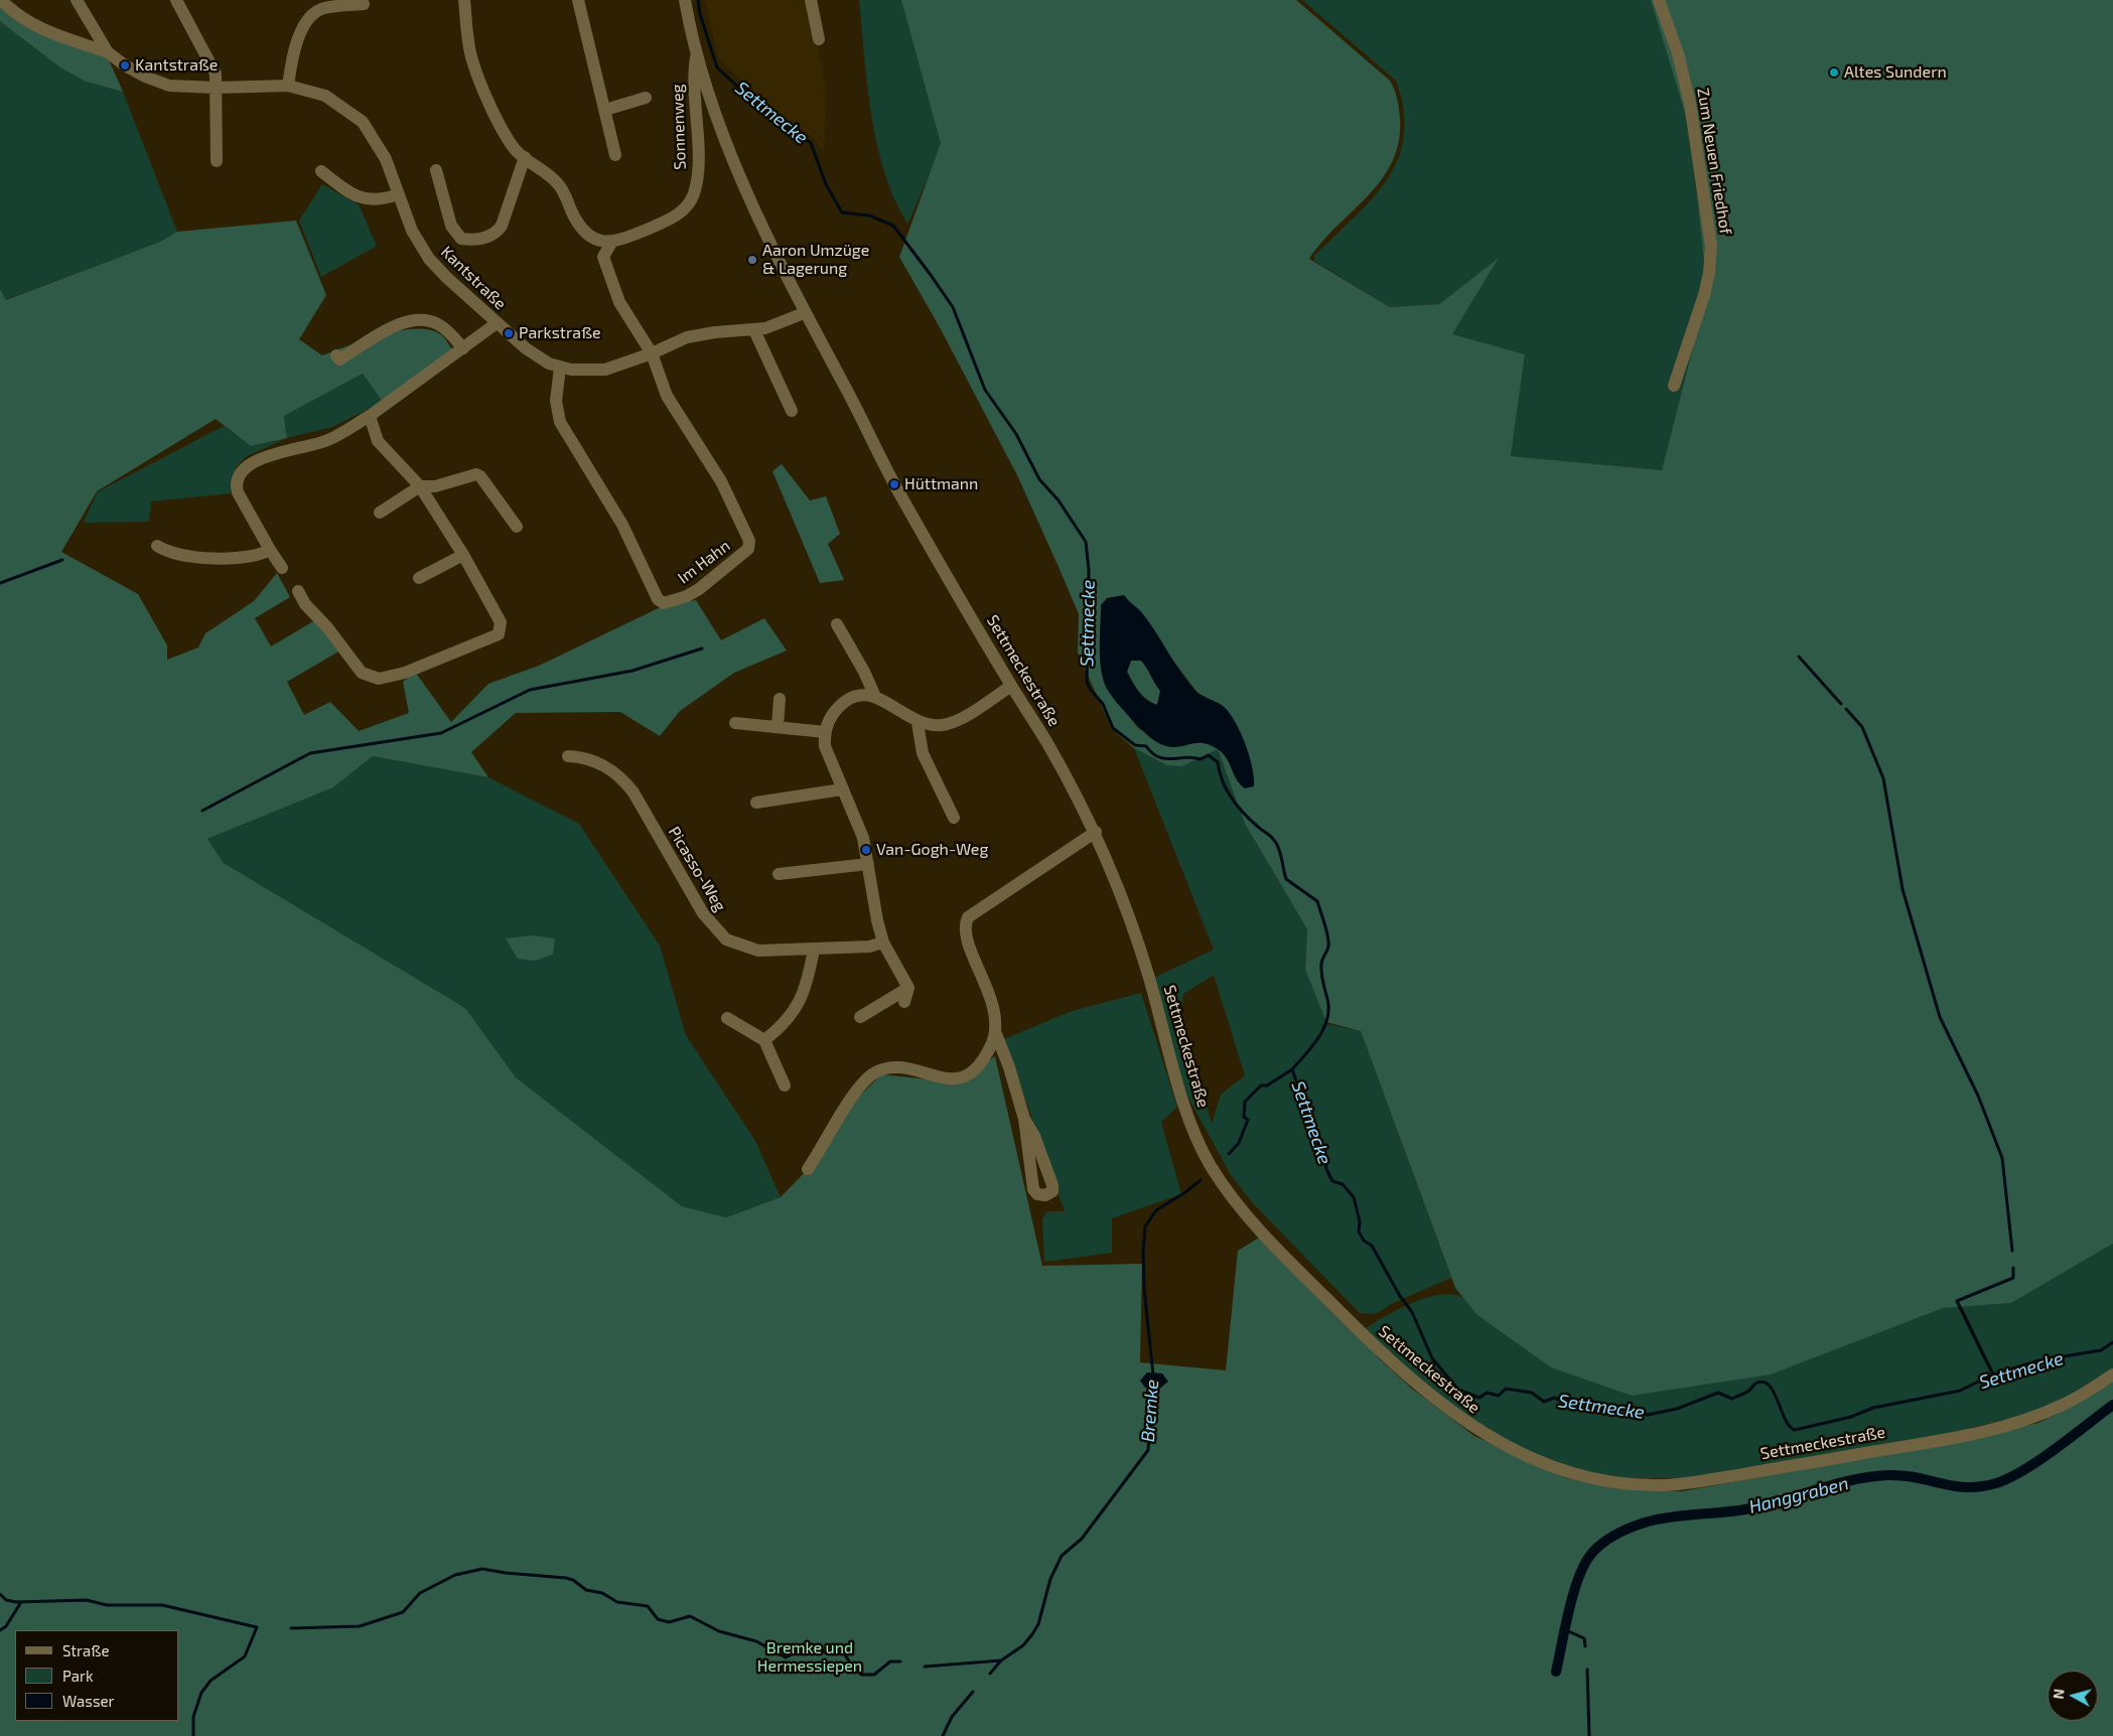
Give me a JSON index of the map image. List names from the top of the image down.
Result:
{
  "streets": {
    "street": [
      "Sonnenweg",
      "Zum Neuen Friedhof",
      "Kantstraße",
      "Im Hahn",
      "Settmeckestraße",
      "Picasso-Weg"
    ]
  },
  "crossings": [
    ["Sonnenweg", "Settmeckestraße"],
    ["Kantstraße", "Im Hahn"],
    ["Kantstraße", "Settmeckestraße"]
  ],
  "water": ["Settmecke", "Bremke", "Hanggraben"],
  "parks": ["Bremke und Hermessiepen"],
  "places": [
    "Kantstraße",
    "Altes Sundern",
    "Aaron Umzüge & Lagerung",
    "Parkstraße",
    "Hüttmann",
    "Van-Gogh-Weg"
  ],
  "legend": ["Straße", "Park", "Wasser"],
  "north": "left"
}
